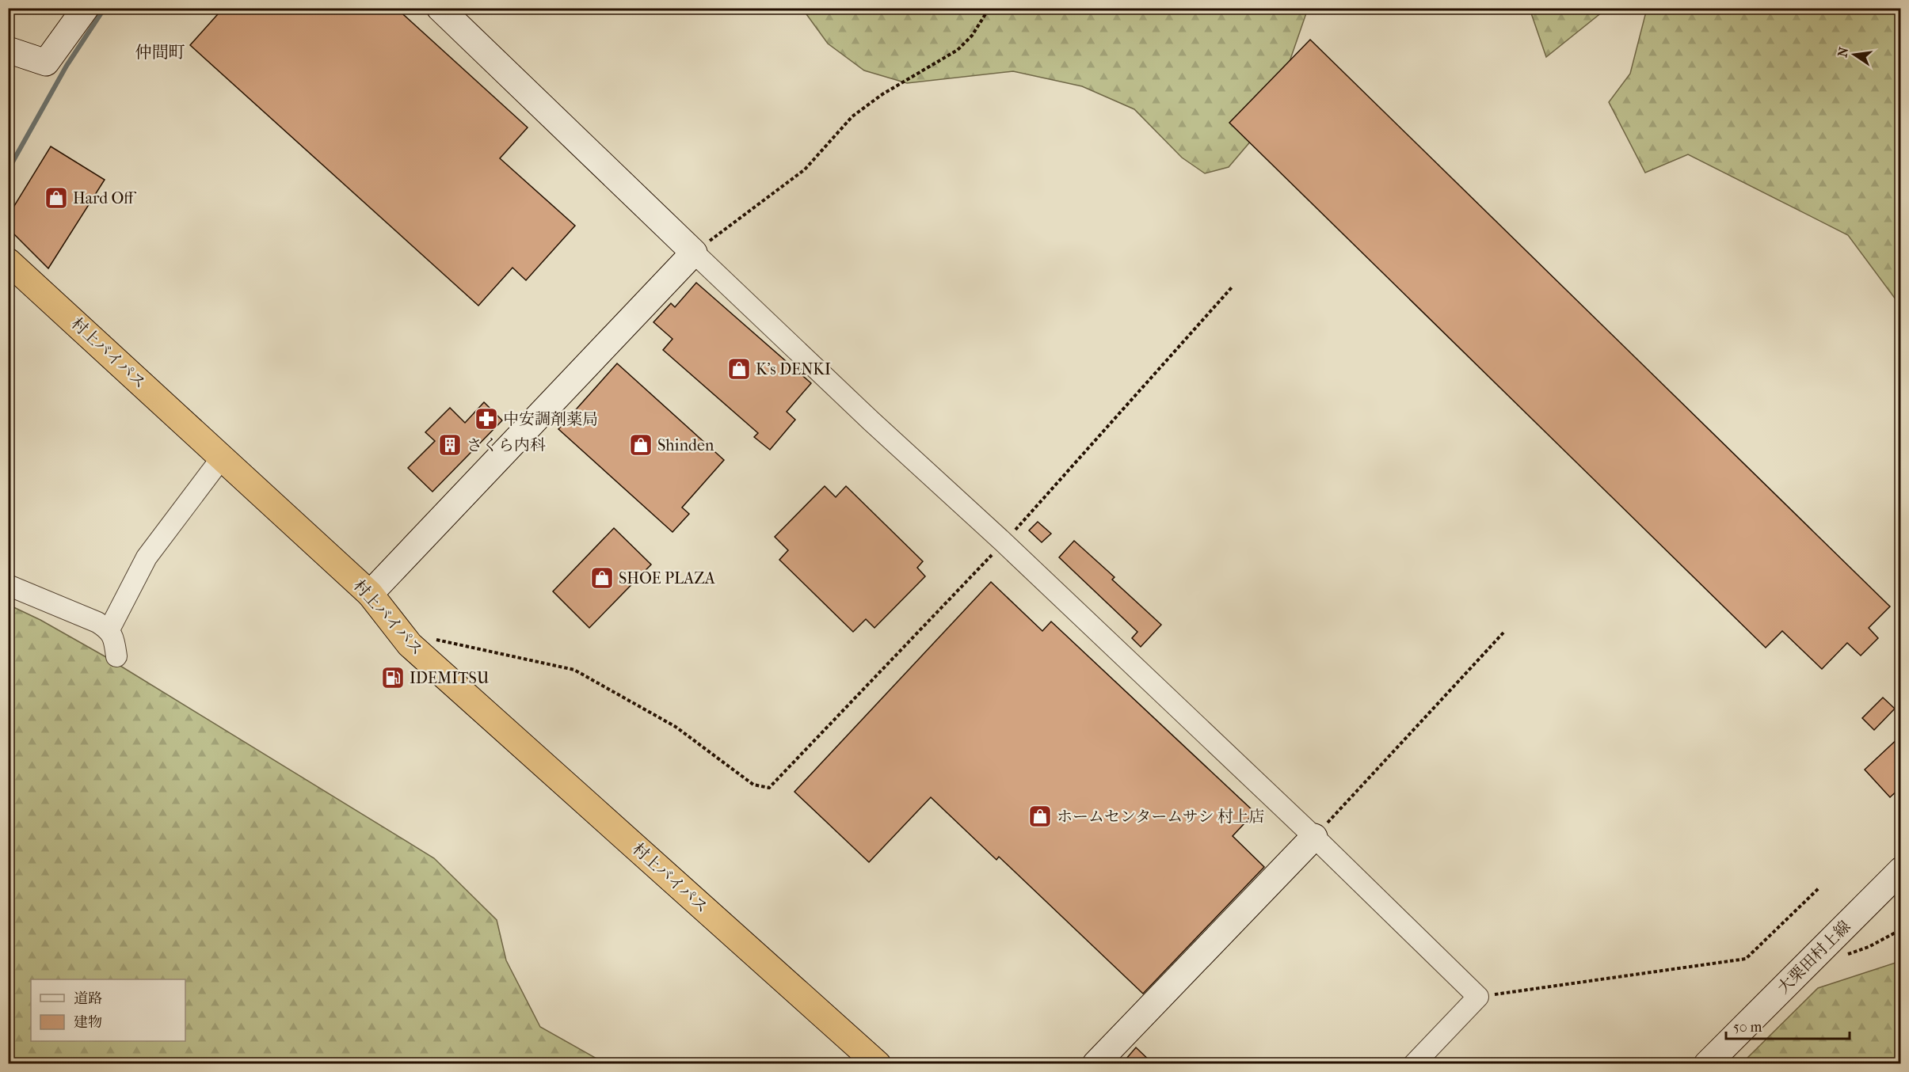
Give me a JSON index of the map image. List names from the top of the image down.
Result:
{
  "streets": {
    "highway": ["村上バイパス"],
    "street": ["大栗田村上線"]
  },
  "districts": ["仲間町"],
  "places": {
    "shop": [
      "Hard Off",
      "K's DENKI",
      "Shinden",
      "SHOE PLAZA",
      "ホームセンタームサシ 村上店"
    ],
    "pharmacy": ["中安調剤薬局"],
    "building": ["さくら内科"],
    "fuel station": ["IDEMITSU"]
  },
  "legend": ["道路", "建物"],
  "scale_bar": "50 m",
  "north": "left"
}
